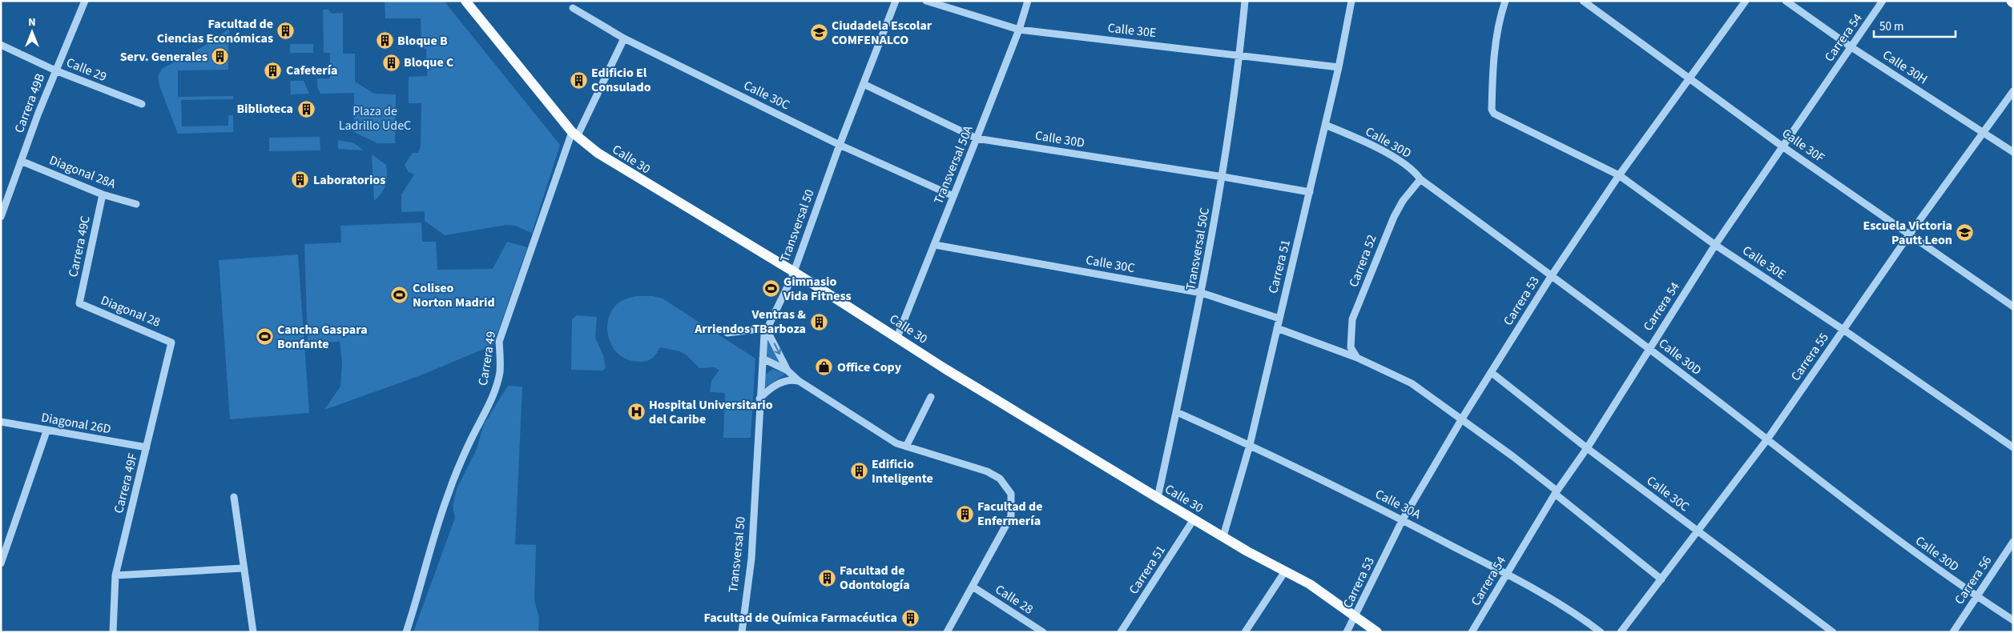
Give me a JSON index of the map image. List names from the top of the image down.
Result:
{
  "streets": {
    "main road": ["Calle 30"],
    "street": [
      "Calle 30E",
      "Carrera 54",
      "Calle 30H",
      "Calle 29",
      "Calle 30C",
      "Carrera 49B",
      "Calle 30D",
      "Calle 30F",
      "Transversal 50A",
      "Diagonal 28A",
      "Transversal 50",
      "Carrera 49C",
      "Transversal 50C",
      "Carrera 52",
      "Carrera 51",
      "Carrera 53",
      "Diagonal 28",
      "Carrera 55",
      "Carrera 49",
      "Diagonal 26D",
      "Carrera 49F",
      "Calle 30A",
      "Carrera 56",
      "Calle 28"
    ]
  },
  "crossings": [
    ["Calle 30E", "Carrera 54"],
    ["Calle 30E", "Transversal 50A"],
    ["Calle 30E", "Transversal 50C"],
    ["Calle 30E", "Carrera 51"],
    ["Calle 30E", "Carrera 53"],
    ["Calle 30E", "Carrera 55"],
    ["Carrera 54", "Calle 30H"],
    ["Carrera 54", "Calle 30C"],
    ["Carrera 54", "Calle 30D"],
    ["Carrera 54", "Calle 30F"],
    ["Carrera 54", "Calle 30A"],
    ["Calle 30H", "Carrera 55"],
    ["Calle 29", "Carrera 49B"],
    ["Calle 30C", "Transversal 50A"],
    ["Calle 30C", "Transversal 50"],
    ["Calle 30C", "Transversal 50C"],
    ["Calle 30C", "Carrera 51"],
    ["Calle 30C", "Carrera 53"],
    ["Calle 30C", "Carrera 55"],
    ["Calle 30C", "Carrera 49"],
    ["Carrera 49B", "Diagonal 28A"],
    ["Calle 30D", "Transversal 50A"],
    ["Calle 30D", "Transversal 50"],
    ["Calle 30D", "Transversal 50C"],
    ["Calle 30D", "Carrera 52"],
    ["Calle 30D", "Carrera 51"],
    ["Calle 30D", "Carrera 53"],
    ["Calle 30D", "Carrera 55"],
    ["Calle 30D", "Carrera 56"],
    ["Calle 30F", "Carrera 53"],
    ["Calle 30F", "Carrera 55"],
    ["Calle 30", "Transversal 50A"],
    ["Calle 30", "Transversal 50"],
    ["Calle 30", "Transversal 50C"],
    ["Calle 30", "Carrera 51"],
    ["Calle 30", "Carrera 53"],
    ["Calle 30", "Carrera 49"],
    ["Diagonal 28A", "Carrera 49C"],
    ["Carrera 49C", "Diagonal 28"],
    ["Transversal 50C", "Calle 30A"],
    ["Carrera 51", "Calle 30A"],
    ["Carrera 53", "Calle 30A"],
    ["Diagonal 28", "Carrera 49F"],
    ["Diagonal 26D", "Carrera 49F"]
  ],
  "parks": ["Plaza de Ladrillo UdeC"],
  "places": {
    "building": [
      "Facultad de Ciencias Económicas",
      "Bloque B",
      "Serv. Generales",
      "Bloque C",
      "Cafetería",
      "Edificio El Consulado",
      "Biblioteca",
      "Laboratorios",
      "Ventras & Arriendos TBarboza",
      "Edificio Inteligente",
      "Facultad de Enfermería",
      "Facultad de Odontología",
      "Facultad de Química Farmacéutica"
    ],
    "school or university": ["Ciudadela Escolar COMFENALCO", "Escuela Victoria Pautt Leon"],
    "sports": ["Gimnasio Vida Fitness", "Coliseo Norton Madrid", "Cancha Gaspara Bonfante"],
    "shop": ["Office Copy"],
    "hospital": ["Hospital Universitario del Caribe"]
  },
  "scale_bar": "50 m",
  "north": "top"
}
